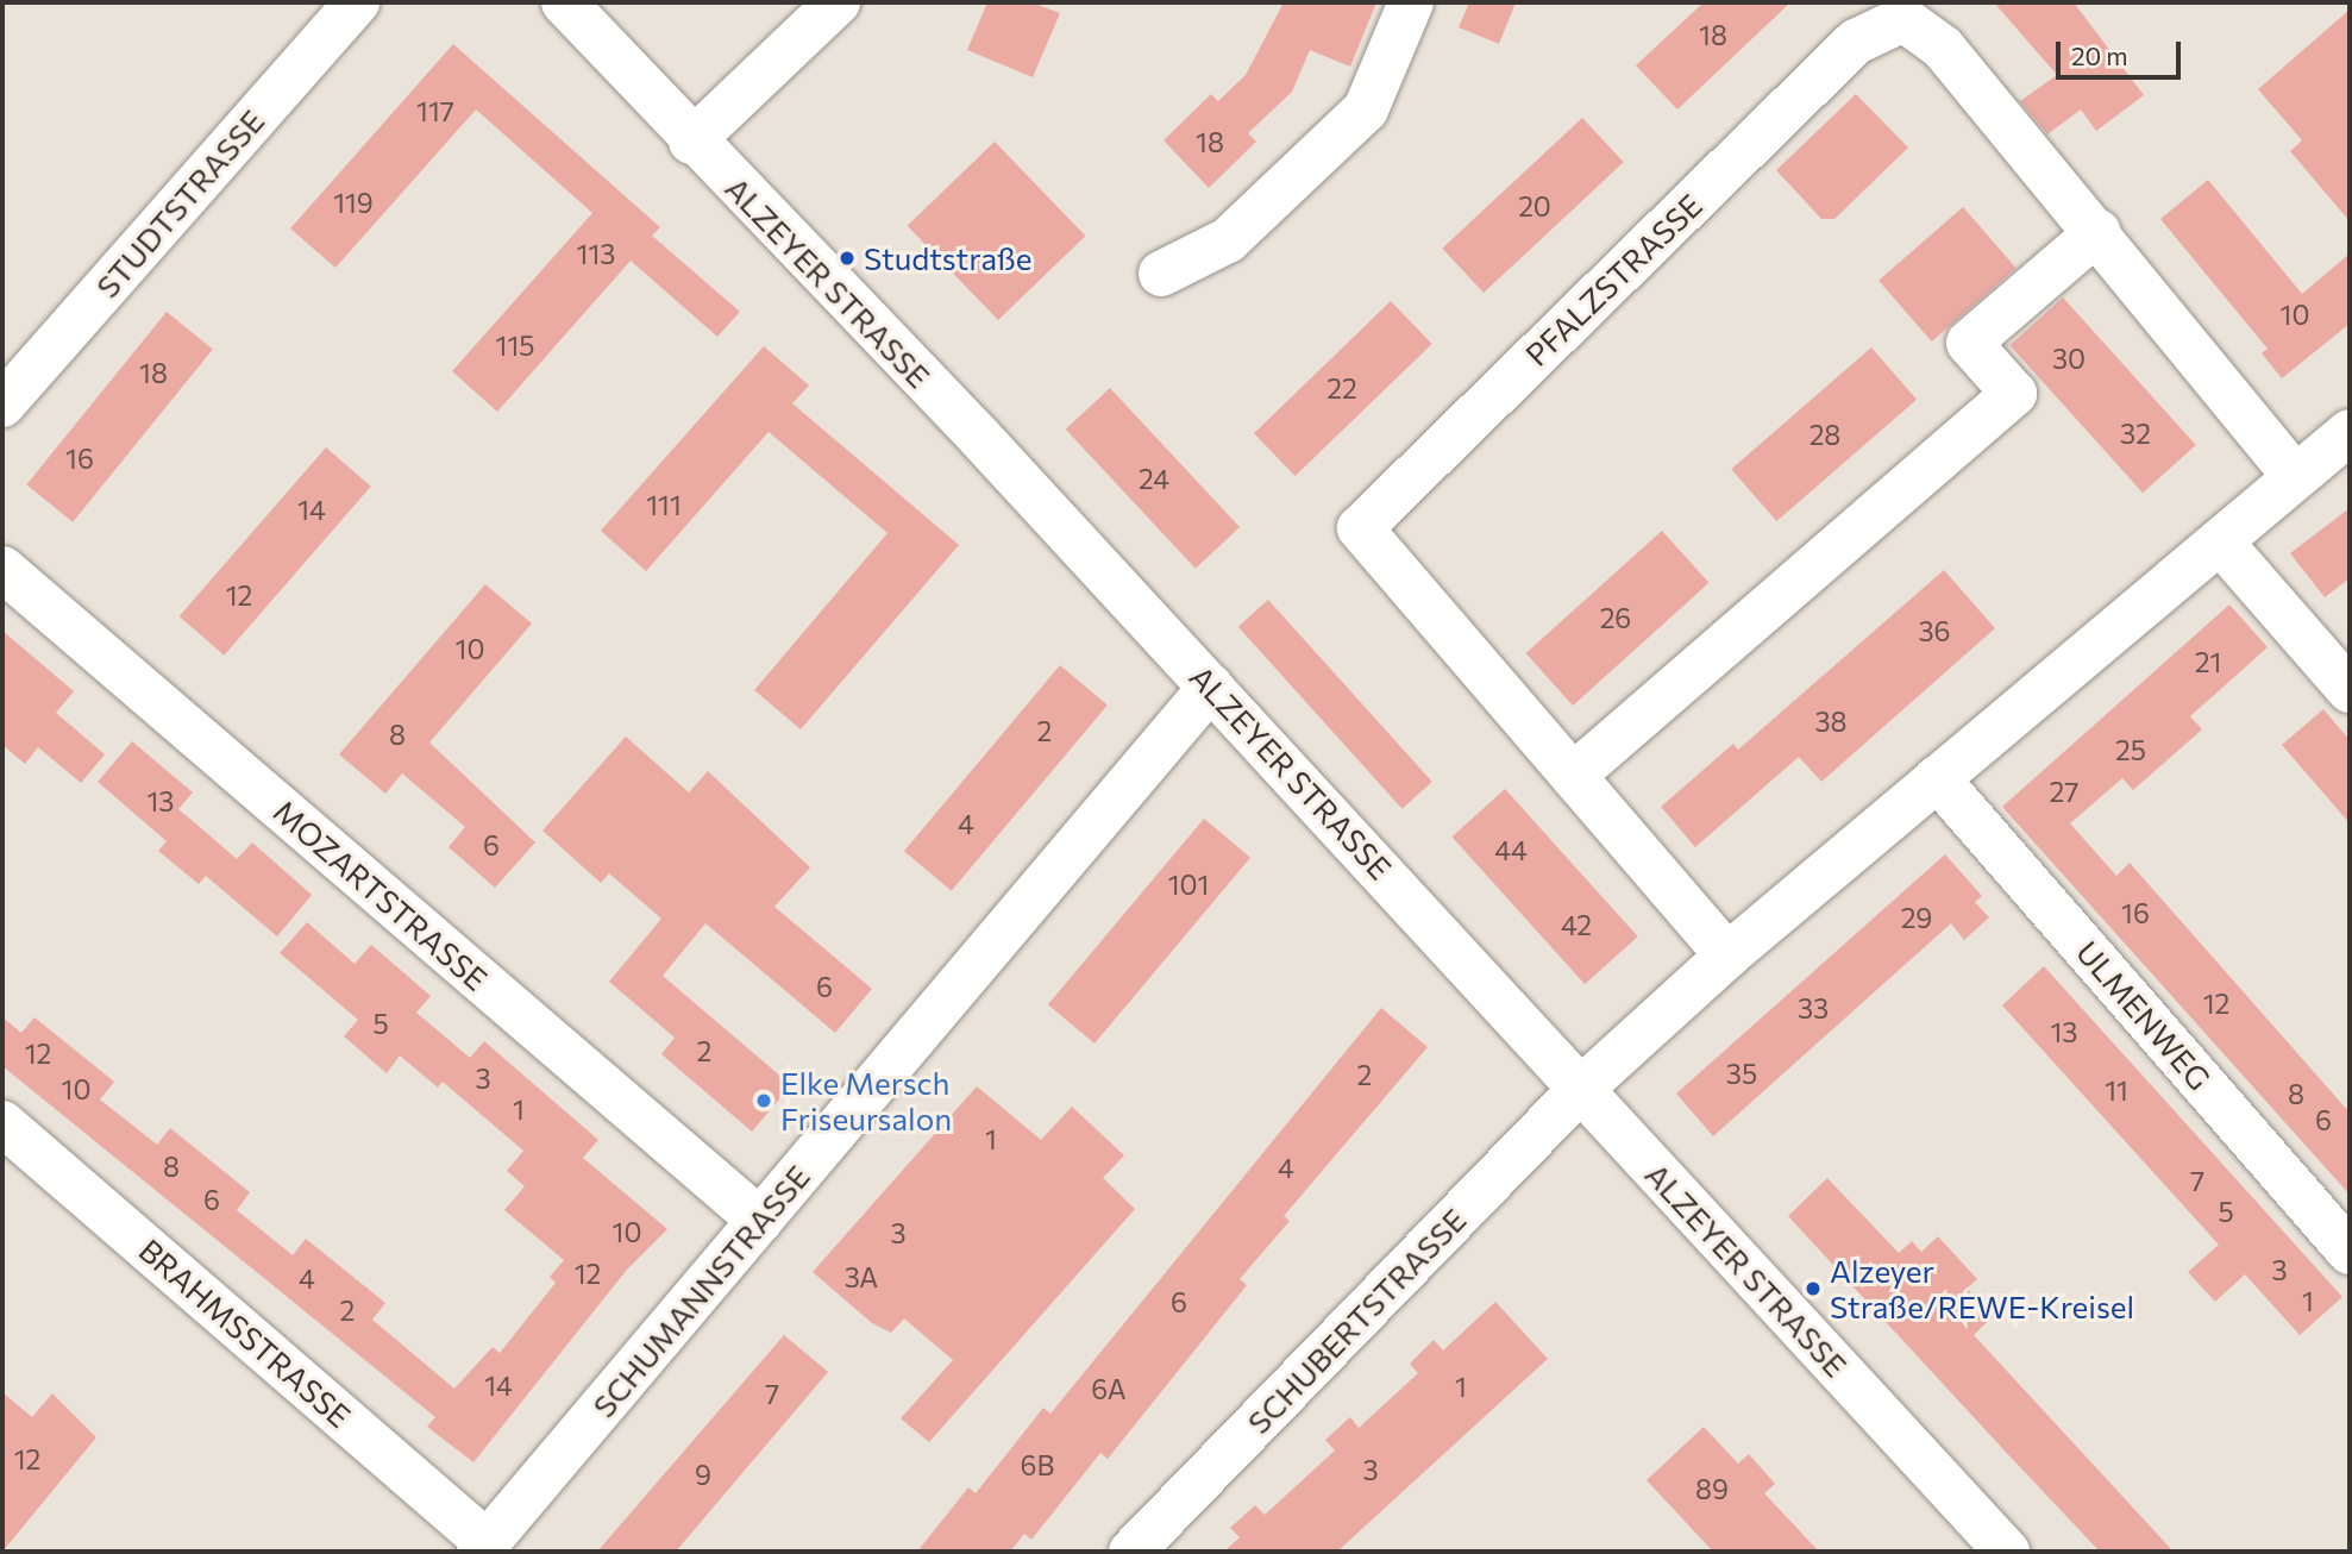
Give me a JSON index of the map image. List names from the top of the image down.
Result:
{
  "streets": {
    "street": [
      "STUDTSTRASSE",
      "PFALZSTRASSE",
      "ALZEYER STRASSE",
      "MOZARTSTRASSE",
      "ULMENWEG",
      "SCHUMANNSTRASSE",
      "SCHUBERTSTRASSE",
      "BRAHMSSTRASSE"
    ]
  },
  "crossings": [
    ["ALZEYER STRASSE", "SCHUMANNSTRASSE"],
    ["ALZEYER STRASSE", "SCHUBERTSTRASSE"],
    ["MOZARTSTRASSE", "SCHUMANNSTRASSE"],
    ["SCHUMANNSTRASSE", "BRAHMSSTRASSE"]
  ],
  "places": ["Studtstraße", "Elke Mersch Friseursalon", "Alzeyer Straße/REWE-Kreisel"],
  "house_numbers": [
    "18",
    "117",
    "18",
    "119",
    "20",
    "113",
    "10",
    "115",
    "30",
    "18",
    "22",
    "32",
    "28",
    "16",
    "24",
    "111",
    "14",
    "12",
    "26",
    "36",
    "10",
    "21",
    "38",
    "2",
    "8",
    "25",
    "27",
    "13",
    "4",
    "6",
    "44",
    "101",
    "16",
    "29",
    "42",
    "6",
    "12",
    "33",
    "5",
    "13",
    "2",
    "12",
    "35",
    "2",
    "3",
    "10",
    "11",
    "8",
    "1",
    "6",
    "1",
    "8",
    "4",
    "7",
    "6",
    "5",
    "10",
    "3",
    "3",
    "12",
    "3A",
    "4",
    "1",
    "6",
    "2",
    "14",
    "1",
    "6A",
    "7",
    "12",
    "6B",
    "3",
    "9",
    "89"
  ],
  "scale_bar": "20 m"
}
